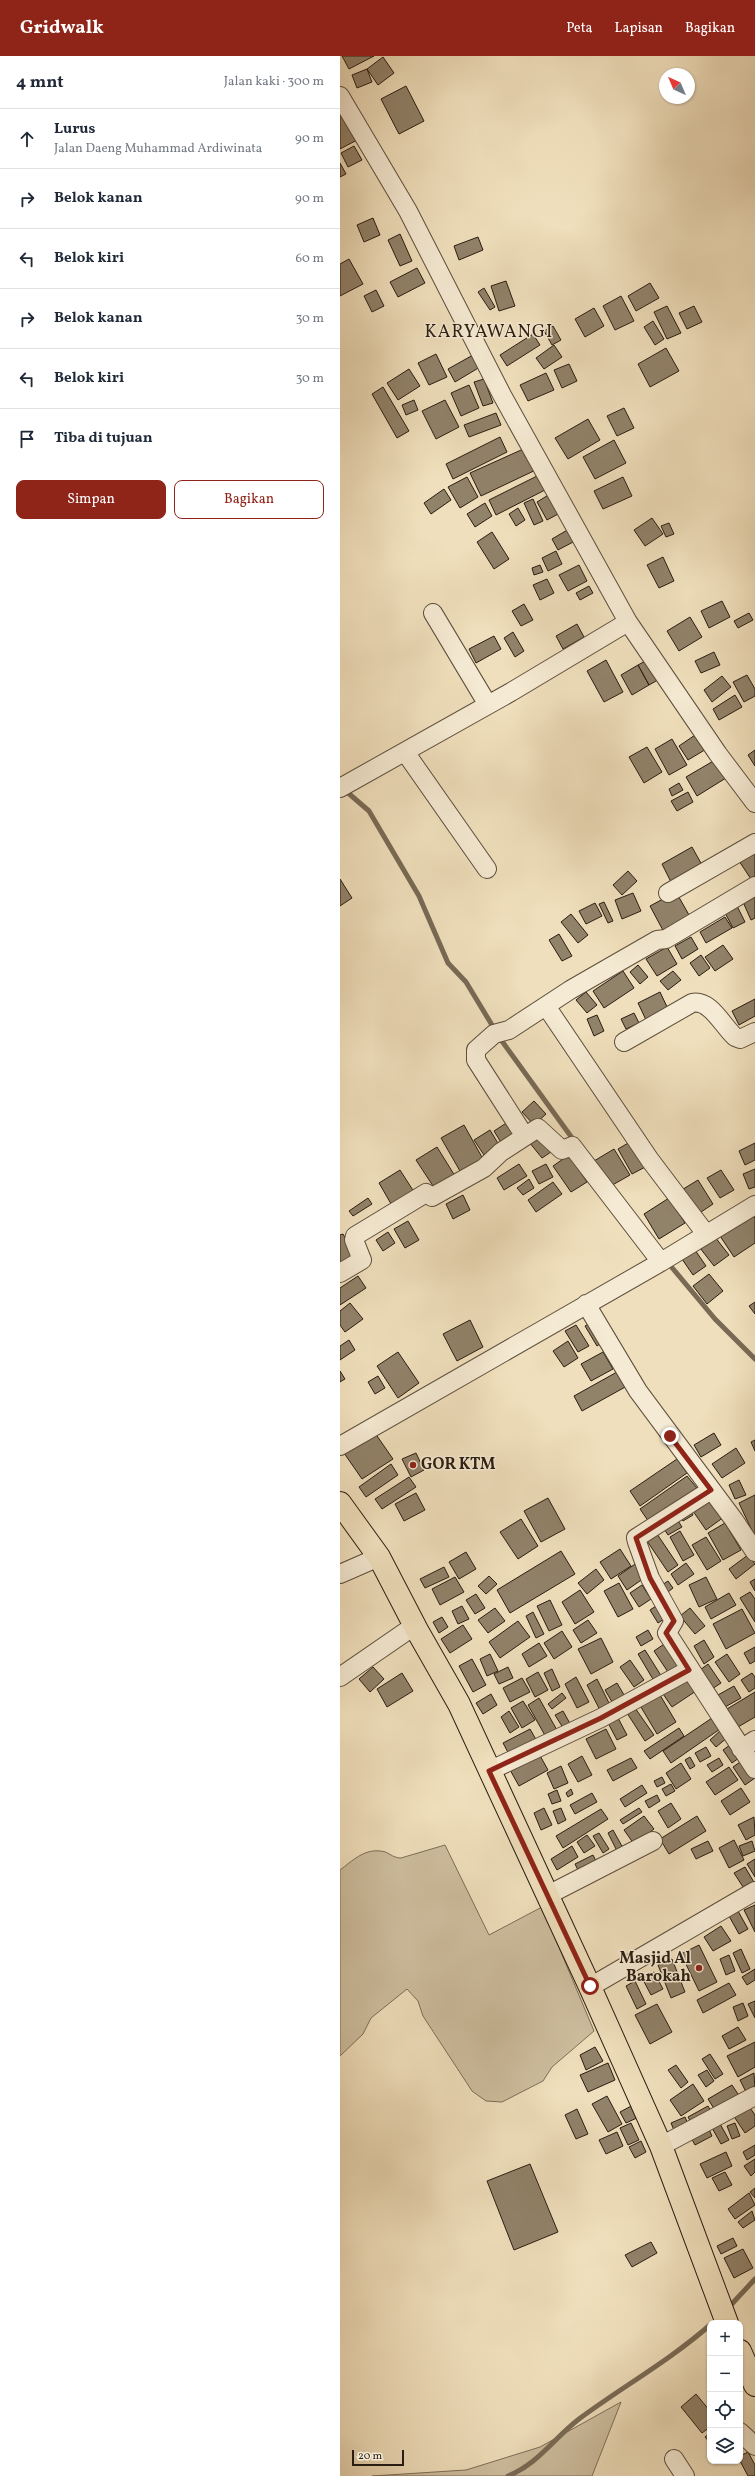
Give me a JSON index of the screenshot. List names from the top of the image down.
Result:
{
  "districts": ["KARYAWANGI"],
  "places": ["GOR KTM", "Masjid Al Barokah"],
  "scale_bar": "20 m",
  "north": "top left",
  "page": {
    "header": "Gridwalk",
    "nav": ["Peta", "Lapisan", "Bagikan"],
    "heading": ["4 mnt", "Jalan kaki · 300 m"],
    "list": [
      ["Lurus", "Jalan Daeng Muhammad Ardiwinata", "90 m"],
      ["Belok kanan", "90 m"],
      ["Belok kiri", "60 m"],
      ["Belok kanan", "30 m"],
      ["Belok kiri", "30 m"],
      "Tiba di tujuan"
    ],
    "buttons": ["Simpan", "Bagikan"],
    "map_buttons": ["+", "−"],
    "scale": "20 m"
  }
}
